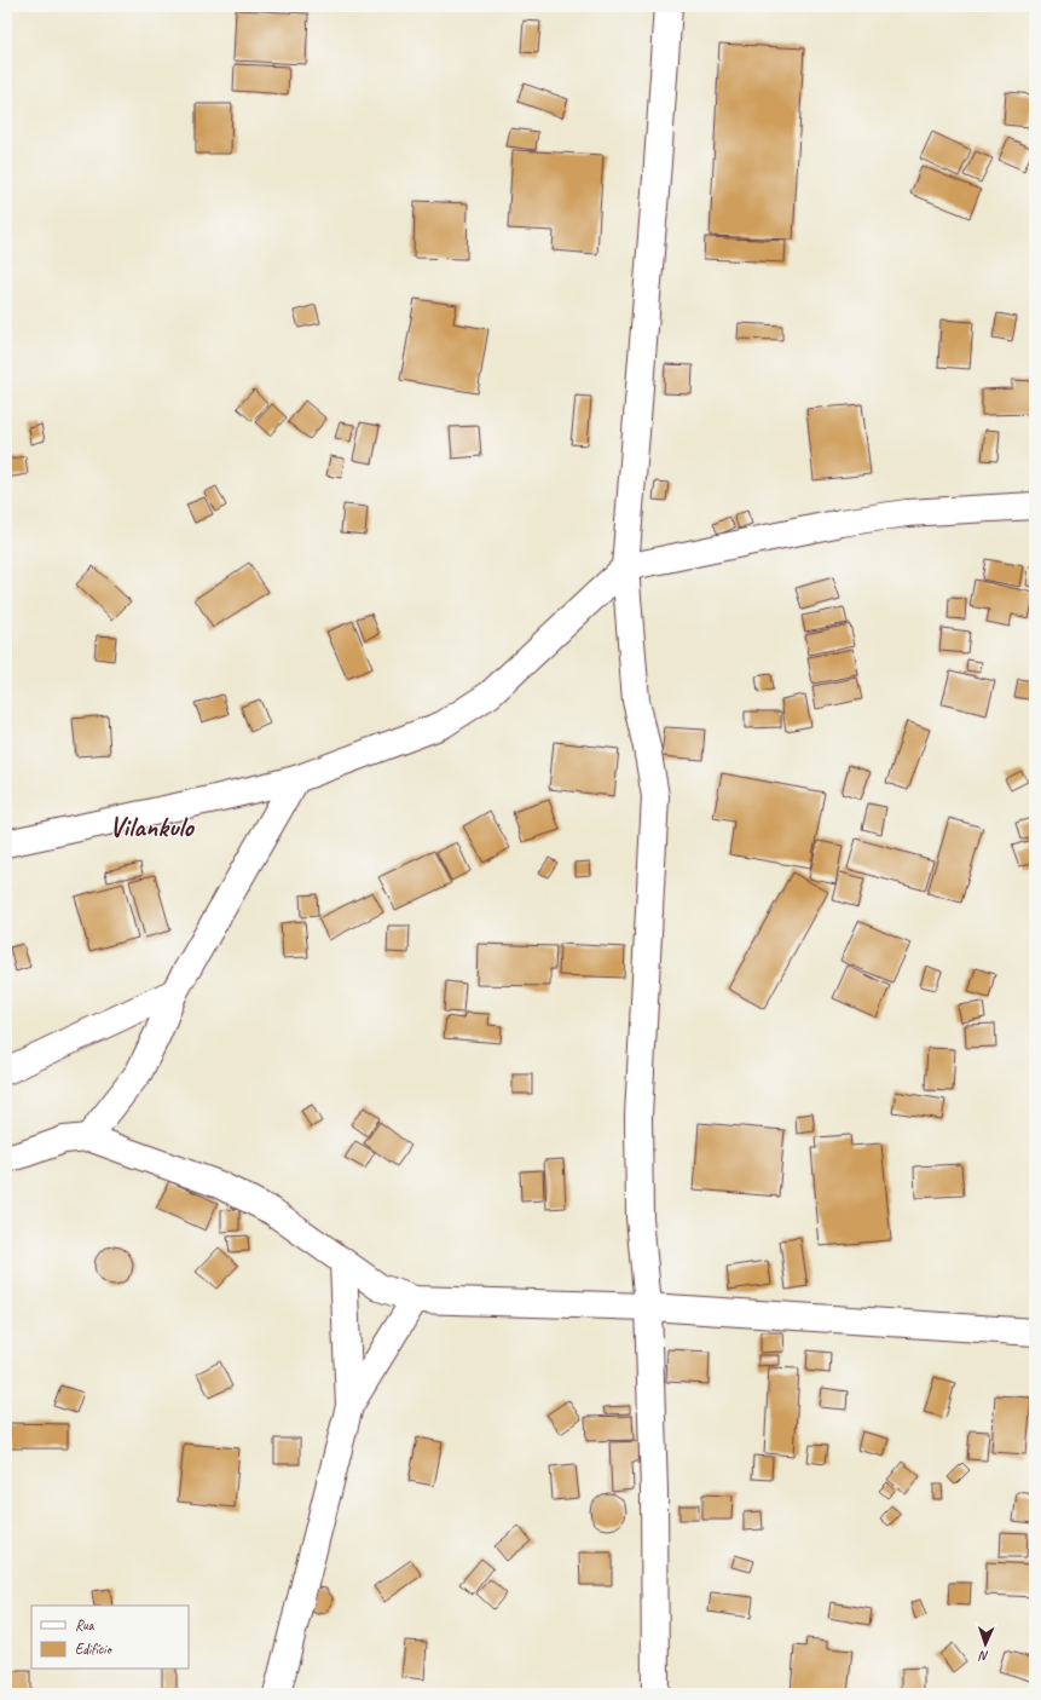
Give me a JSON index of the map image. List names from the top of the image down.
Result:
{
  "districts": ["Vilankulo"],
  "legend": ["Rua", "Edifício"],
  "north": "bottom"
}
